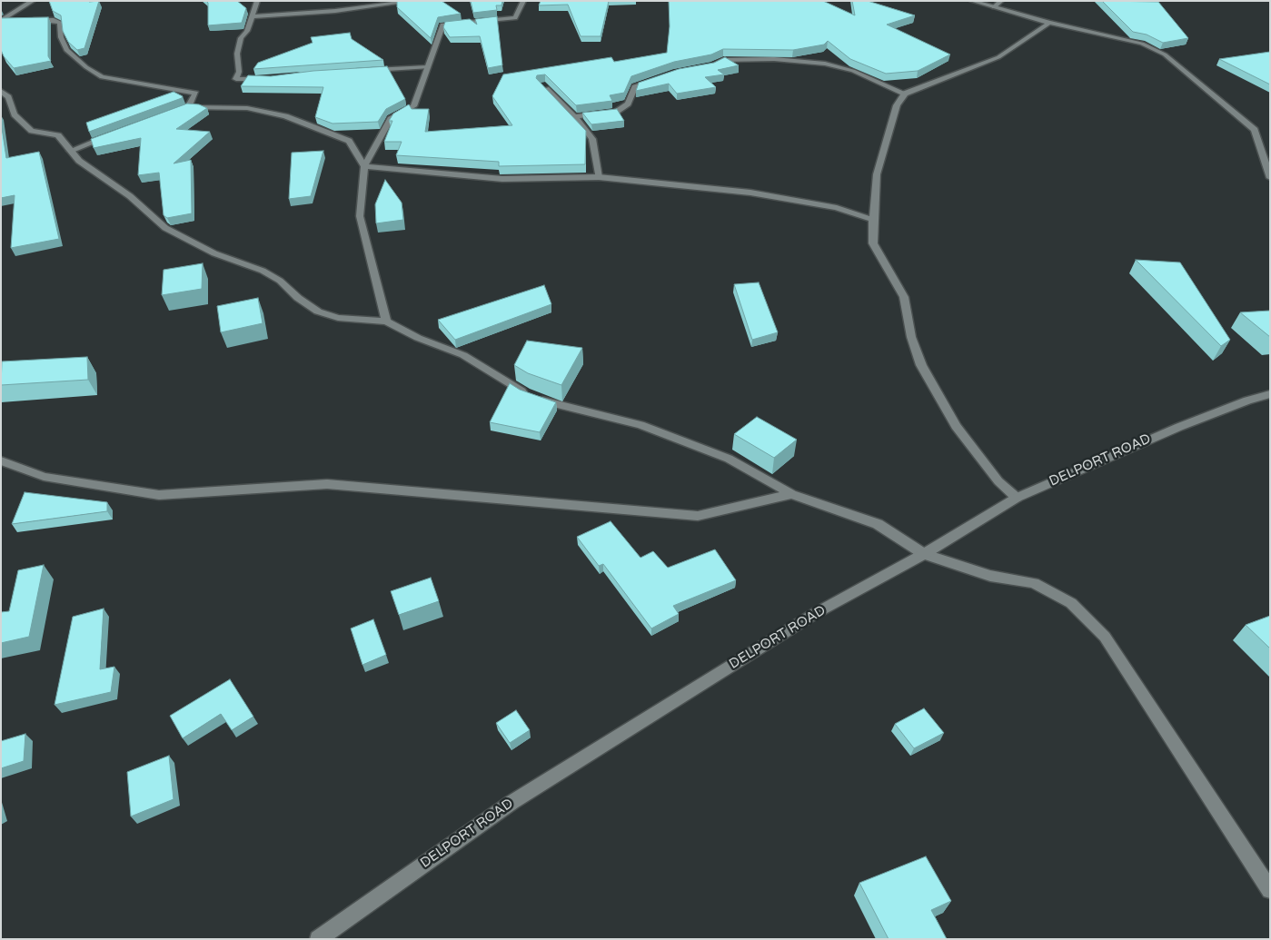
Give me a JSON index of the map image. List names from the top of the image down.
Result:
{
  "streets": {
    "street": ["DELPORT ROAD"]
  }
}
